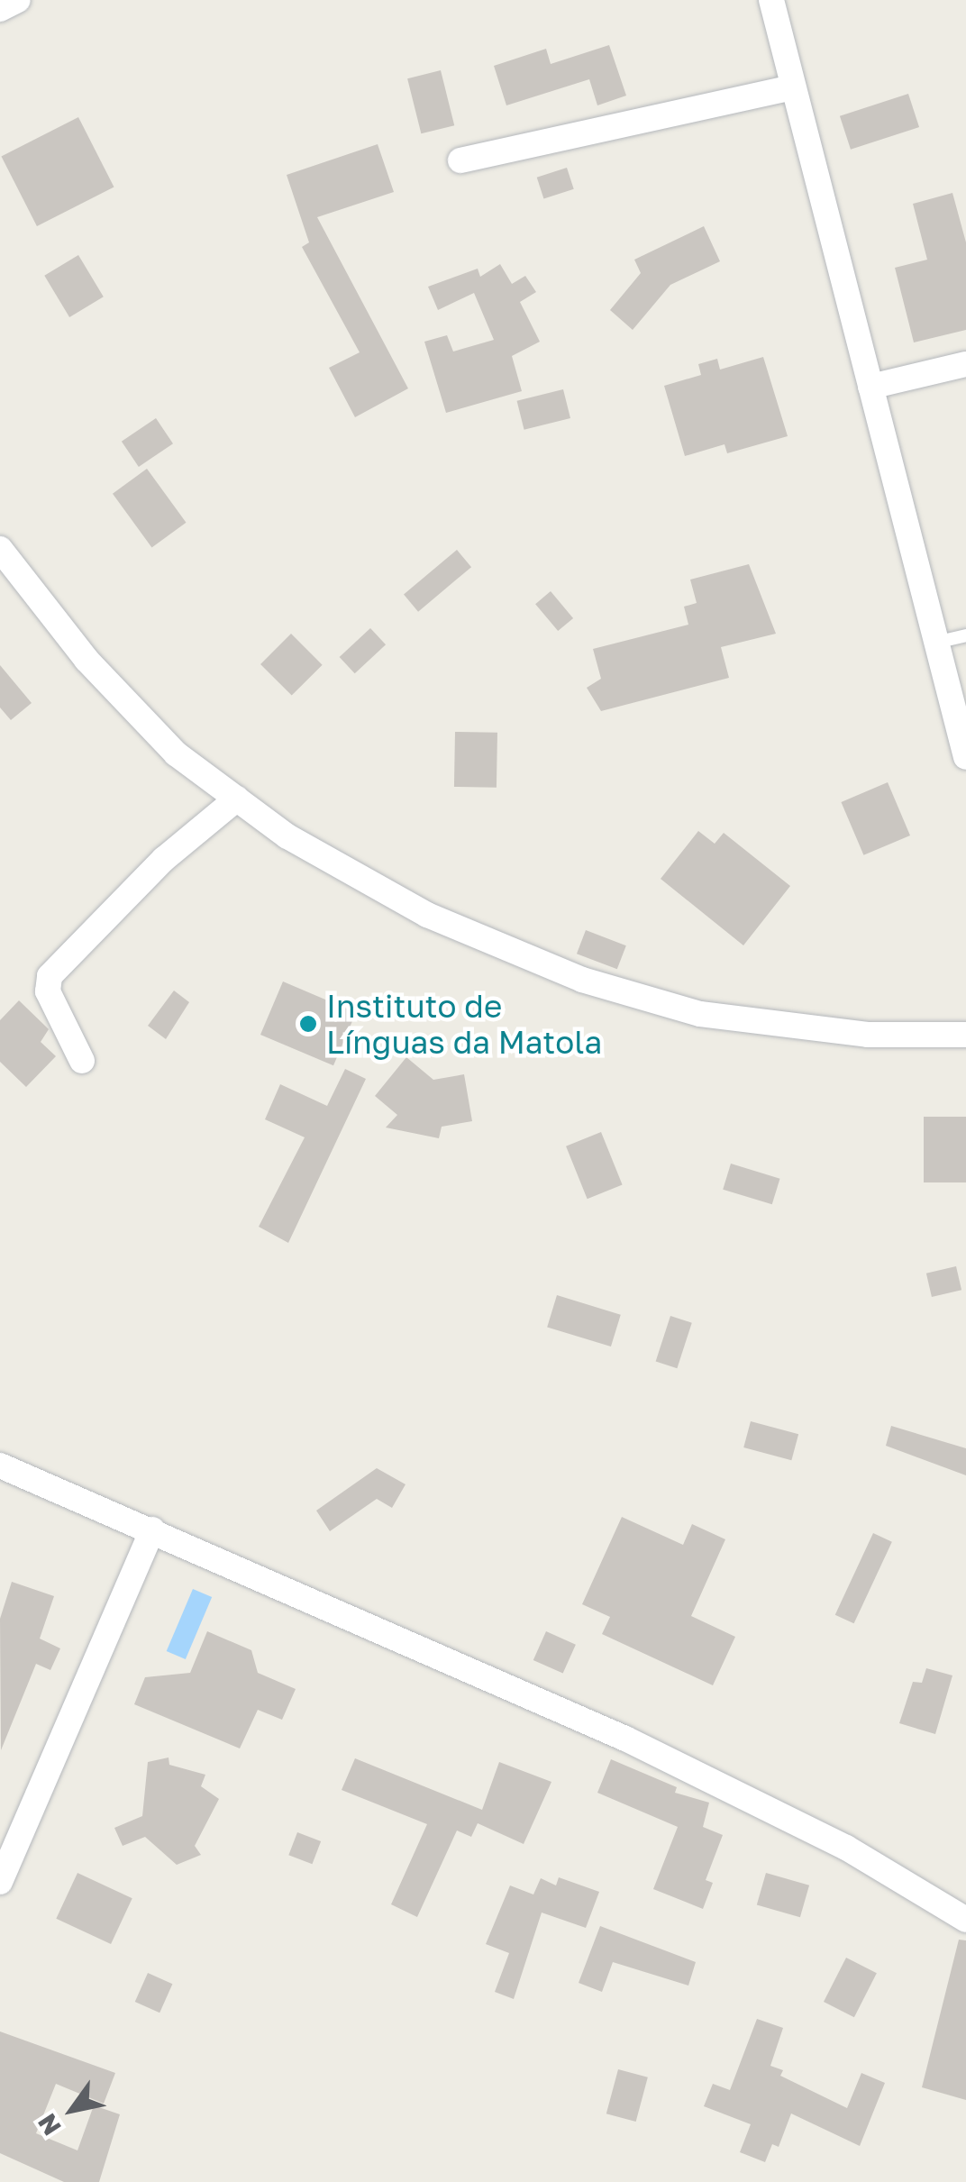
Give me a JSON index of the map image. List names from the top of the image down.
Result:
{
  "places": ["Instituto de Línguas da Matola"],
  "north": "bottom left"
}
